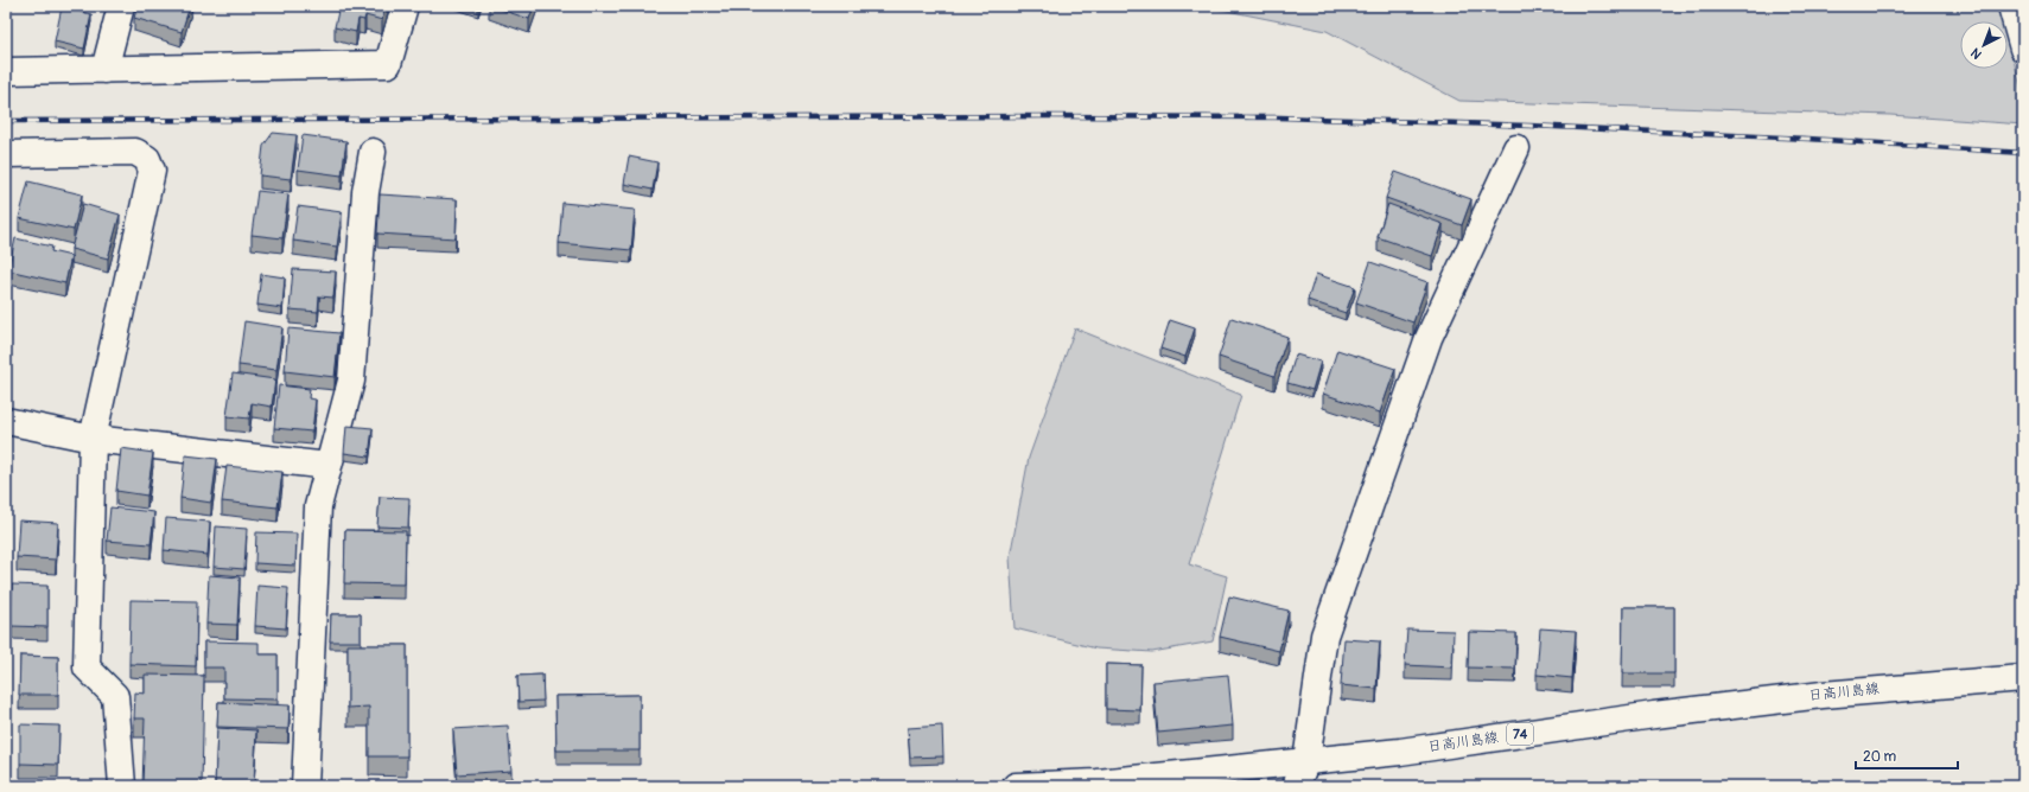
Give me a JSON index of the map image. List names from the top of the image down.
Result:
{
  "streets": {
    "street": ["日高川島線", "74"]
  },
  "scale_bar": "20 m",
  "north": "bottom left"
}
